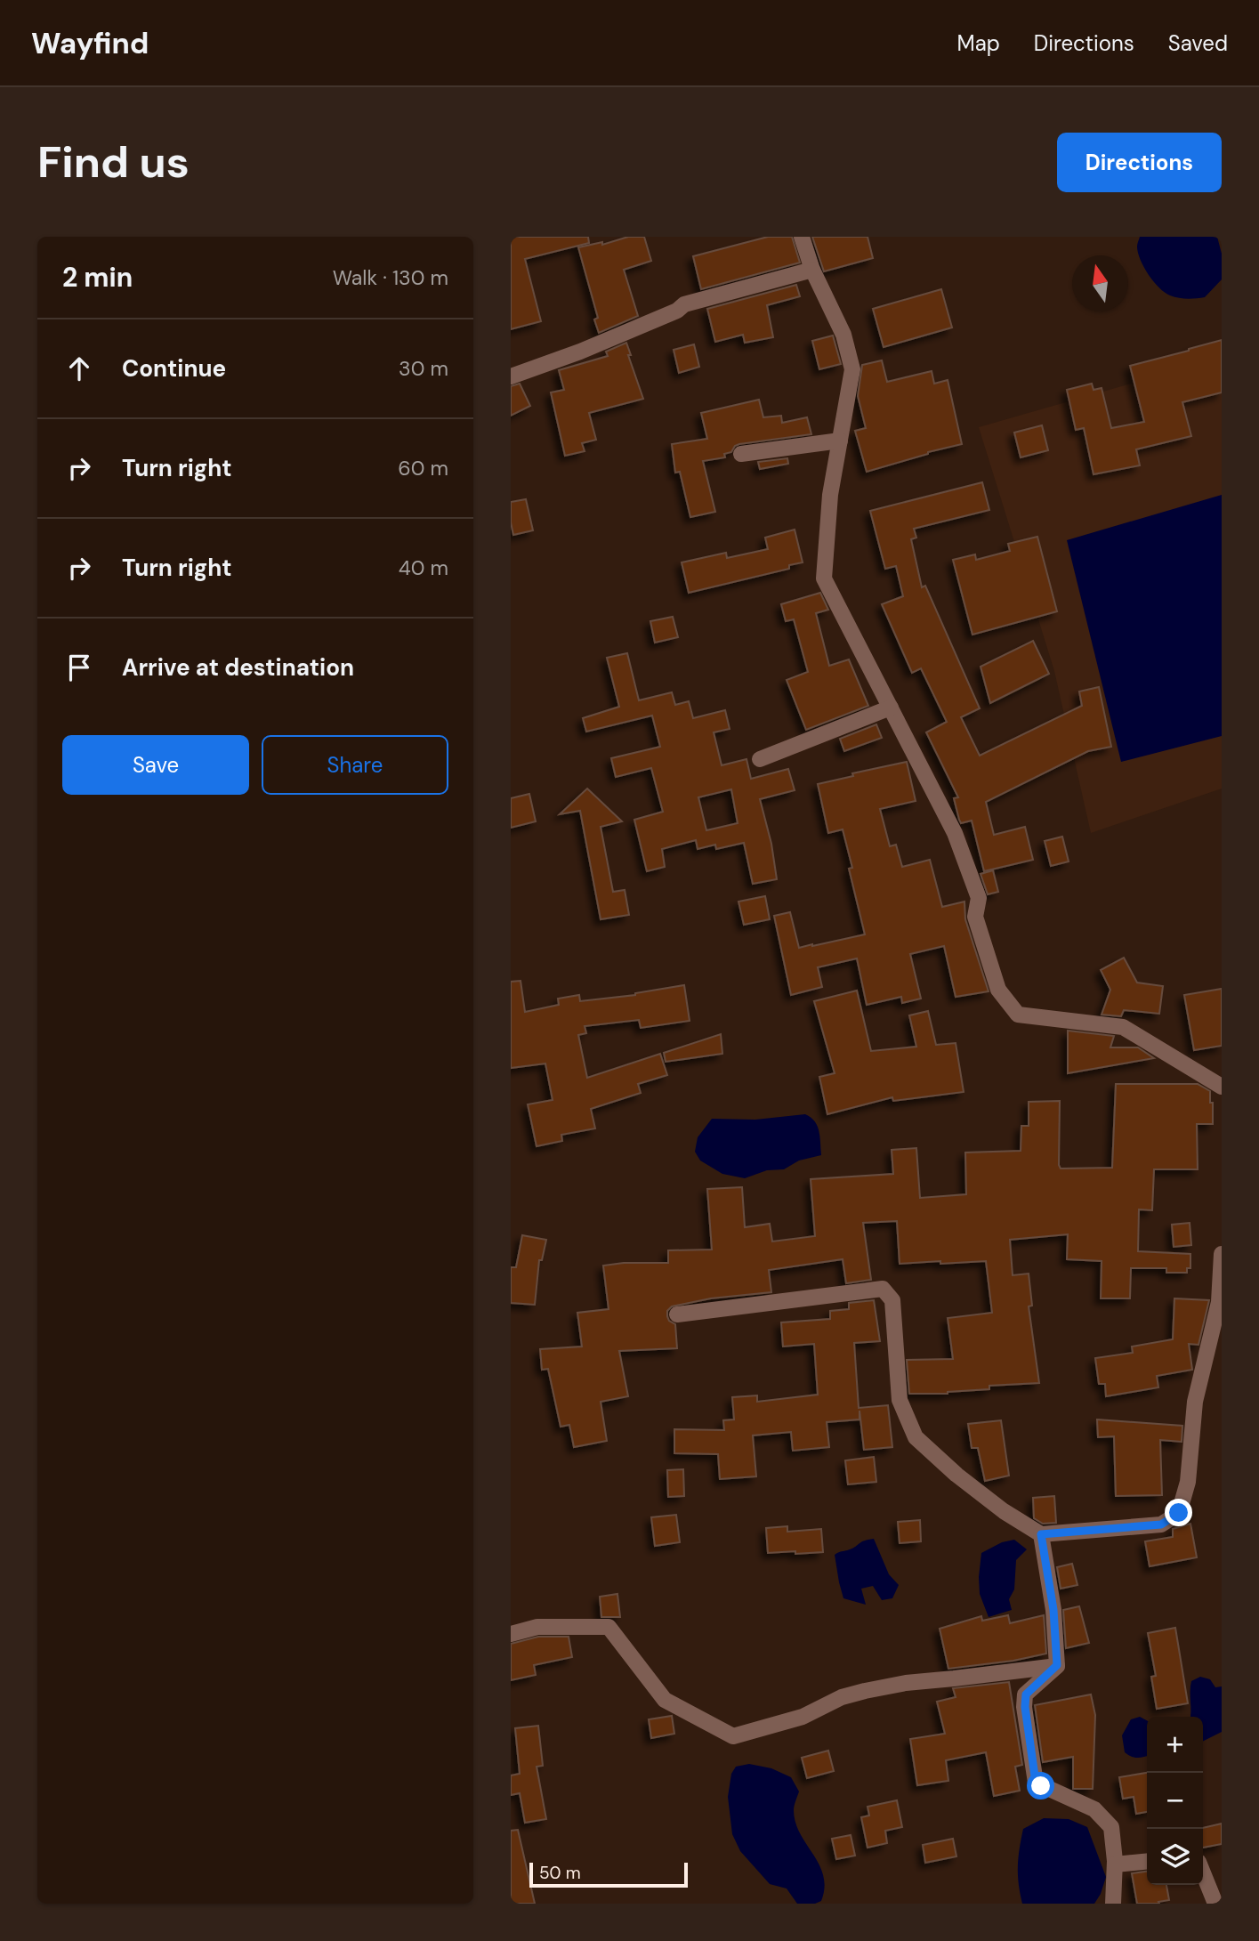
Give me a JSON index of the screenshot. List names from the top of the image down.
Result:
{
  "scale_bar": "50 m",
  "north": "top",
  "page": {
    "header": "Wayfind",
    "nav": ["Map", "Directions", "Saved"],
    "buttons": [
      "Directions",
      ["Save", "Share"]
    ],
    "title": "Find us",
    "heading": ["2 min", "Walk · 130 m"],
    "list": [
      ["Continue", "30 m"],
      ["Turn right", "60 m"],
      ["Turn right", "40 m"],
      "Arrive at destination"
    ],
    "map_buttons": ["+", "−"],
    "scale": "50 m"
  }
}
